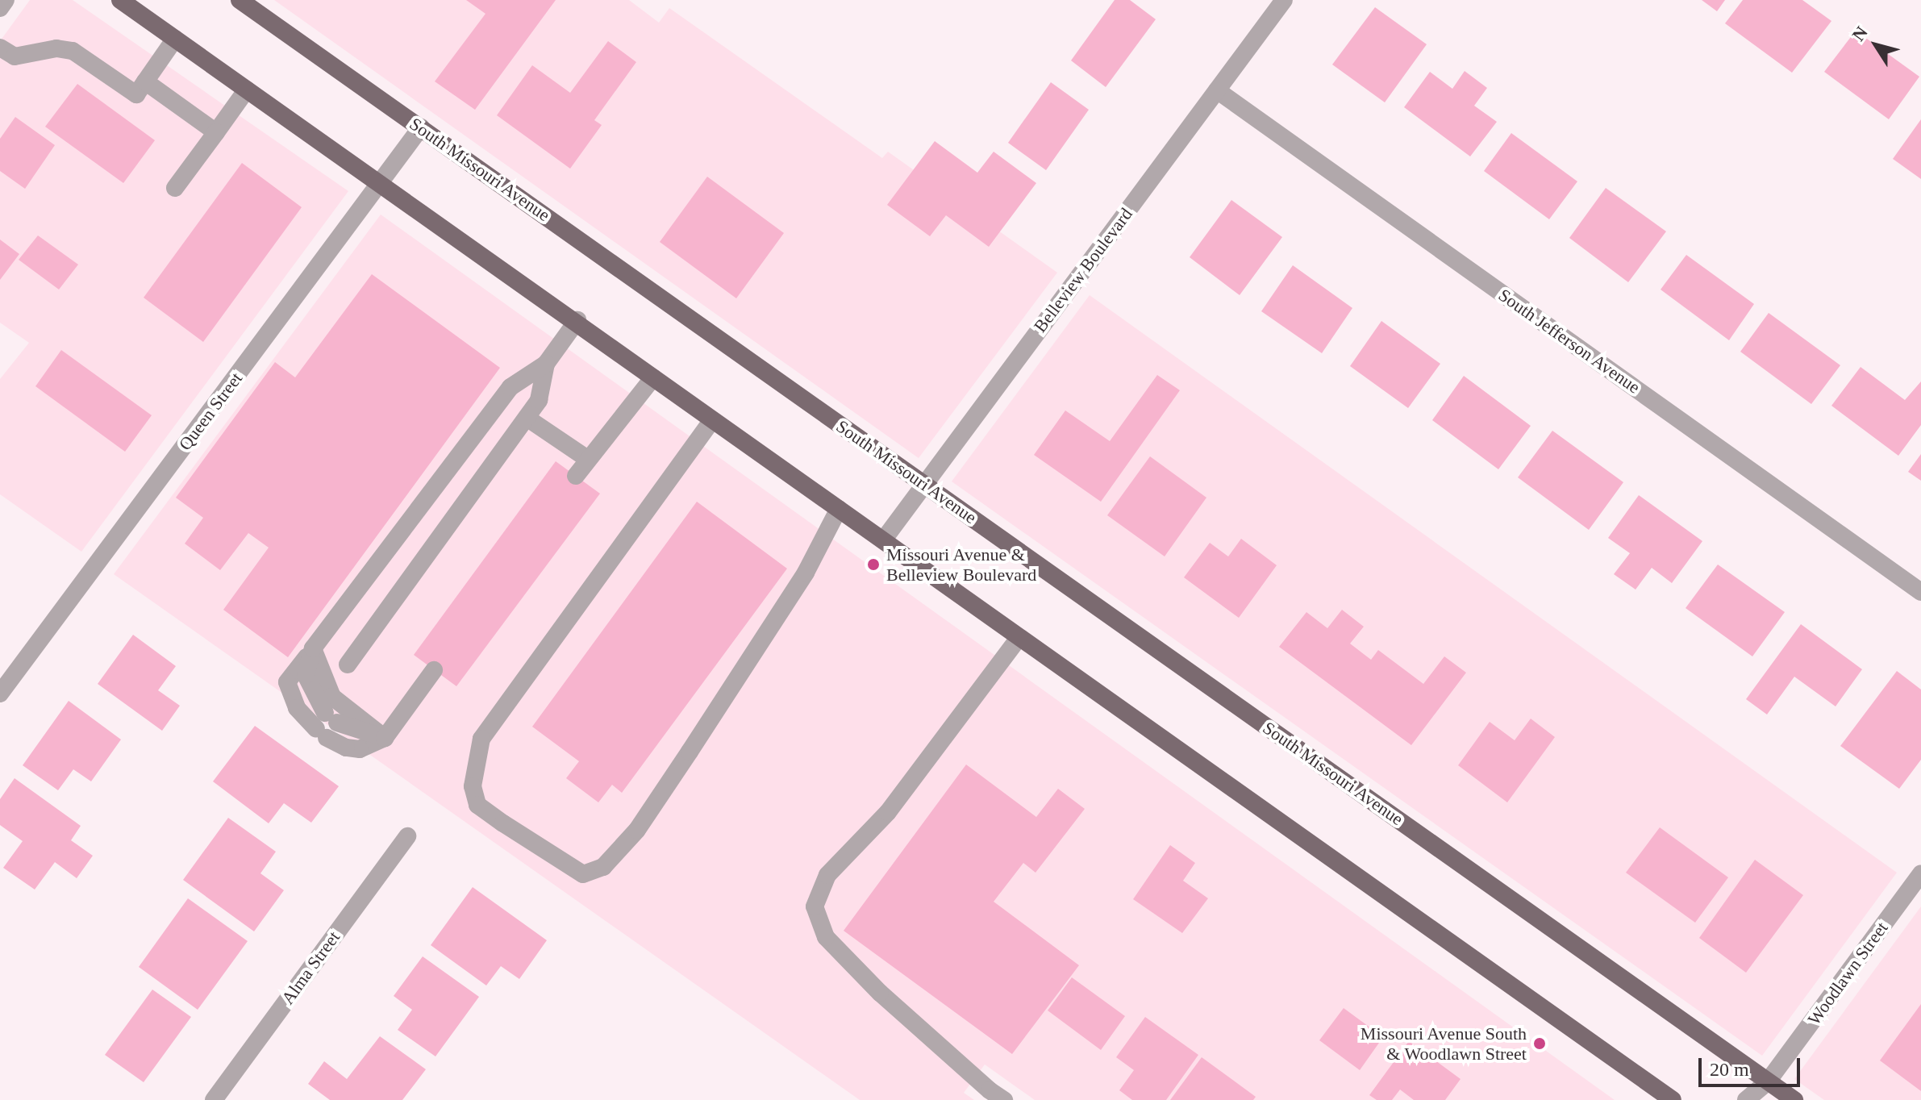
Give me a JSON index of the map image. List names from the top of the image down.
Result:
{
  "streets": {
    "main road": ["South Missouri Avenue"],
    "street": [
      "Belleview Boulevard",
      "South Jefferson Avenue",
      "Queen Street",
      "Alma Street",
      "Woodlawn Street"
    ]
  },
  "crossings": [
    ["South Missouri Avenue", "Belleview Boulevard"],
    ["South Missouri Avenue", "Queen Street"],
    ["South Missouri Avenue", "Woodlawn Street"],
    ["Belleview Boulevard", "South Jefferson Avenue"]
  ],
  "places": ["Missouri Avenue & Belleview Boulevard", "Missouri Avenue South & Woodlawn Street"],
  "scale_bar": "20 m",
  "north": "top left"
}
